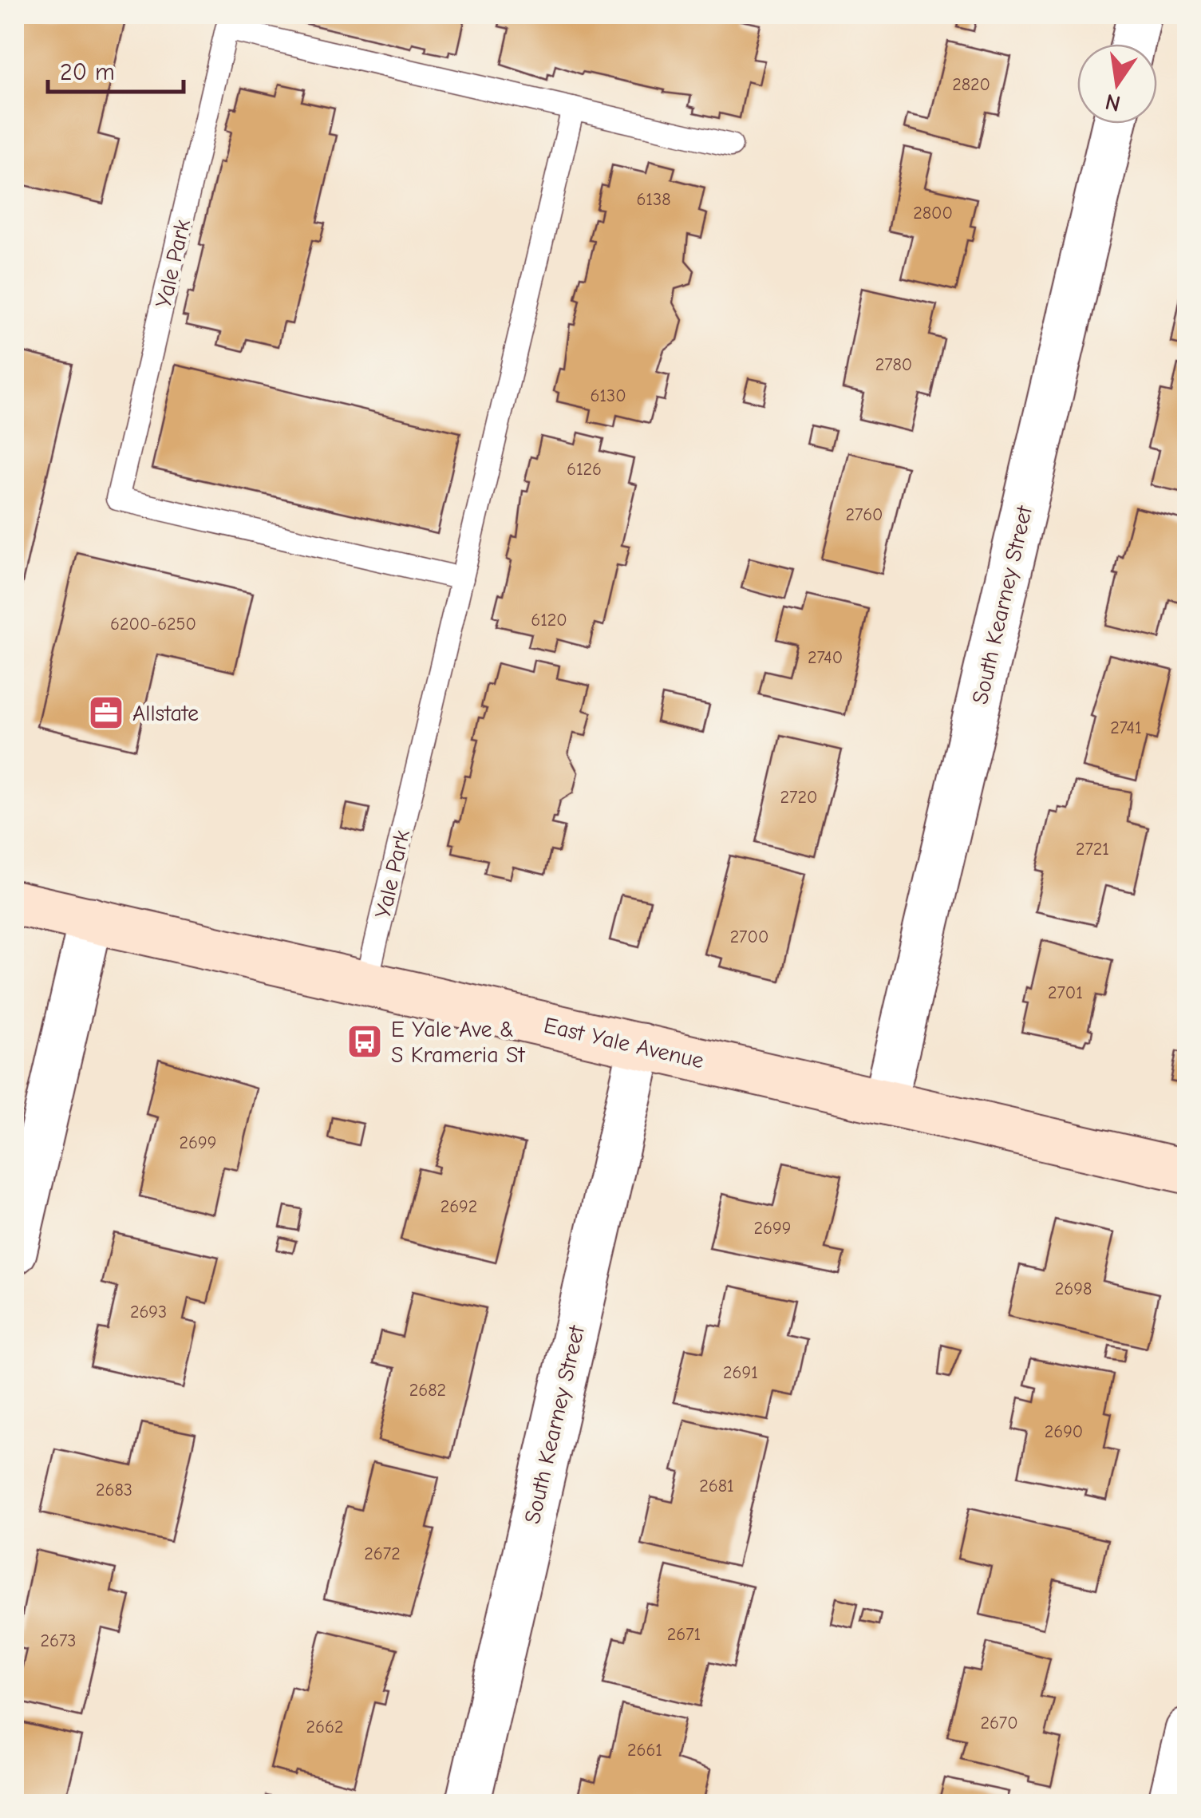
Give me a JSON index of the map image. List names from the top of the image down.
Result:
{
  "streets": {
    "main road": ["East Yale Avenue"],
    "street": ["South Kearney Street"],
    "lane": ["Yale Park"]
  },
  "crossings": [
    ["Yale Park", "East Yale Avenue"],
    ["South Kearney Street", "East Yale Avenue"]
  ],
  "places": {
    "office": ["Allstate"],
    "bus stop": ["E Yale Ave & S Krameria St"]
  },
  "house_numbers": [
    "2820",
    "6138",
    "2800",
    "2780",
    "6130",
    "6126",
    "2760",
    "6120",
    "6200-6250",
    "2740",
    "2741",
    "2720",
    "2721",
    "2700",
    "2701",
    "2699",
    "2692",
    "2699",
    "2698",
    "2693",
    "2691",
    "2682",
    "2690",
    "2681",
    "2683",
    "2672",
    "2671",
    "2673",
    "2670",
    "2662",
    "2661"
  ],
  "scale_bar": "20 m",
  "north": "bottom"
}
